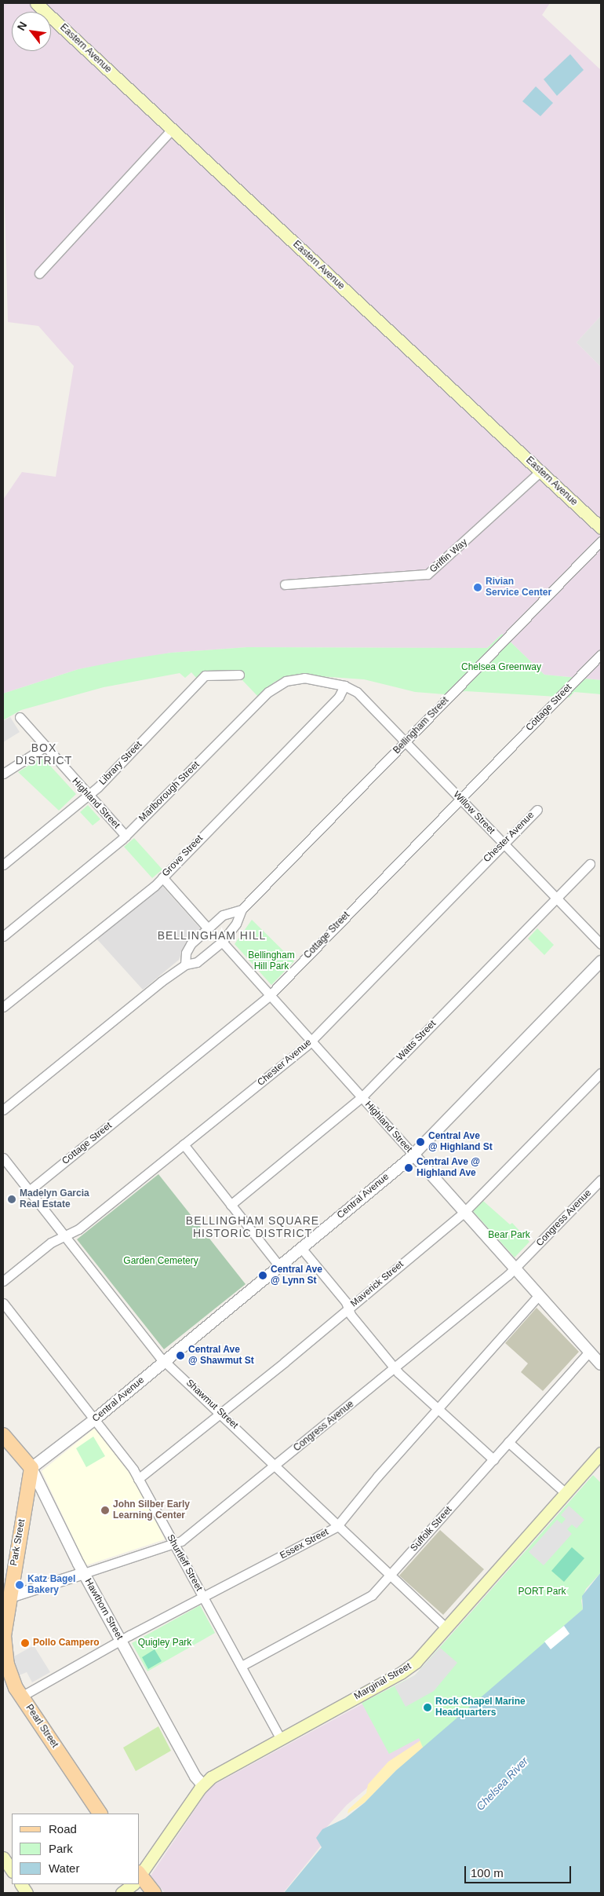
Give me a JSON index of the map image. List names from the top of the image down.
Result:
{
  "streets": {
    "main road": [
      "Eastern Avenue",
      "Park Street",
      "Hawthorn Street",
      "Marginal Street",
      "Pearl Street"
    ],
    "street": [
      "Griffin Way",
      "Cottage Street",
      "Bellingham Street",
      "Library Street",
      "Marlborough Street",
      "Highland Street",
      "Willow Street",
      "Chester Avenue",
      "Grove Street",
      "Watts Street",
      "Central Avenue",
      "Congress Avenue",
      "Maverick Street",
      "Shawmut Street",
      "Suffolk Street",
      "Essex Street",
      "Shurtleff Street"
    ]
  },
  "crossings": [
    ["Eastern Avenue", "Griffin Way"],
    ["Cottage Street", "Highland Street"],
    ["Cottage Street", "Willow Street"],
    ["Cottage Street", "Shawmut Street"],
    ["Bellingham Street", "Highland Street"],
    ["Bellingham Street", "Willow Street"],
    ["Library Street", "Highland Street"],
    ["Marlborough Street", "Highland Street"],
    ["Marlborough Street", "Willow Street"],
    ["Marlborough Street", "Grove Street"],
    ["Highland Street", "Chester Avenue"],
    ["Highland Street", "Watts Street"],
    ["Highland Street", "Central Avenue"],
    ["Highland Street", "Congress Avenue"],
    ["Highland Street", "Maverick Street"],
    ["Highland Street", "Suffolk Street"],
    ["Highland Street", "Essex Street"],
    ["Willow Street", "Chester Avenue"],
    ["Willow Street", "Grove Street"],
    ["Willow Street", "Watts Street"],
    ["Chester Avenue", "Shawmut Street"],
    ["Central Avenue", "Shawmut Street"],
    ["Central Avenue", "Park Street"],
    ["Central Avenue", "Shurtleff Street"],
    ["Central Avenue", "Hawthorn Street"],
    ["Congress Avenue", "Shawmut Street"],
    ["Congress Avenue", "Park Street"],
    ["Congress Avenue", "Shurtleff Street"],
    ["Congress Avenue", "Hawthorn Street"],
    ["Maverick Street", "Shawmut Street"],
    ["Maverick Street", "Shurtleff Street"],
    ["Shawmut Street", "Suffolk Street"],
    ["Shawmut Street", "Essex Street"],
    ["Shawmut Street", "Marginal Street"],
    ["Suffolk Street", "Shurtleff Street"],
    ["Park Street", "Hawthorn Street"],
    ["Park Street", "Pearl Street"],
    ["Essex Street", "Shurtleff Street"],
    ["Essex Street", "Hawthorn Street"],
    ["Essex Street", "Pearl Street"],
    ["Shurtleff Street", "Marginal Street"],
    ["Hawthorn Street", "Marginal Street"]
  ],
  "districts": ["BOX DISTRICT", "BELLINGHAM HILL", "BELLINGHAM SQUARE HISTORIC DISTRICT"],
  "water": ["Chelsea River"],
  "parks": [
    "Chelsea Greenway",
    "Bellingham Hill Park",
    "Bear Park",
    "Garden Cemetery",
    "PORT Park",
    "Quigley Park"
  ],
  "places": [
    "Rivian Service Center",
    "Central Ave @ Highland St",
    "Central Ave @ Highland Ave",
    "Madelyn Garcia Real Estate",
    "Central Ave @ Lynn St",
    "Central Ave @ Shawmut St",
    "John Silber Early Learning Center",
    "Katz Bagel Bakery",
    "Pollo Campero",
    "Rock Chapel Marine Headquarters"
  ],
  "legend": ["Road", "Park", "Water"],
  "scale_bar": "100 m",
  "north": "top left"
}
